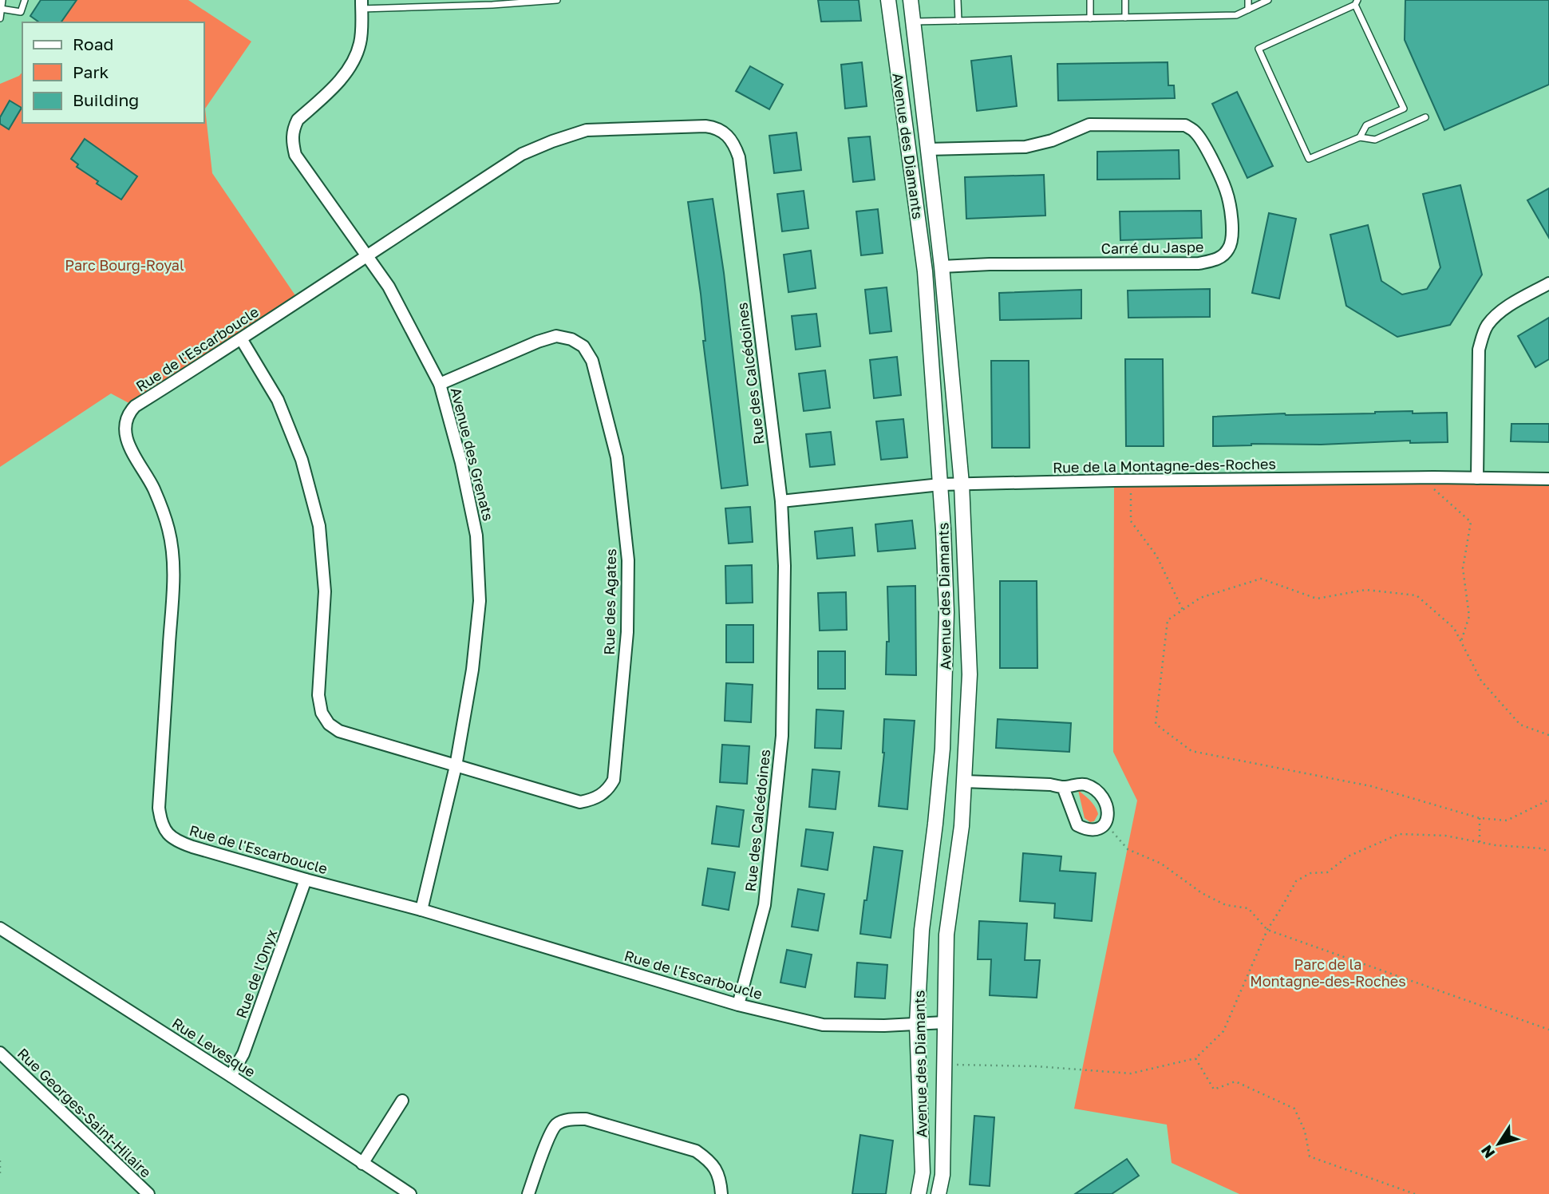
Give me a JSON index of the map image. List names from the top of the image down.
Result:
{
  "streets": {
    "street": [
      "Avenue des Diamants",
      "Carré du Jaspe",
      "Rue de l'Escarboucle",
      "Rue des Calcédoines",
      "Avenue des Grenats",
      "Rue de la Montagne-des-Roches",
      "Rue des Agates",
      "Rue de l'Onyx",
      "Rue Levesque",
      "Rue Georges-Saint-Hilaire"
    ]
  },
  "crossings": [
    ["Avenue des Diamants", "Carré du Jaspe"],
    ["Avenue des Diamants", "Rue de l'Escarboucle"],
    ["Avenue des Diamants", "Rue de la Montagne-des-Roches"],
    ["Rue de l'Escarboucle", "Rue des Calcédoines"],
    ["Rue de l'Escarboucle", "Avenue des Grenats"],
    ["Rue de l'Escarboucle", "Rue de l'Onyx"],
    ["Rue des Calcédoines", "Avenue des Grenats"],
    ["Rue des Calcédoines", "Rue de la Montagne-des-Roches"],
    ["Avenue des Grenats", "Rue des Agates"],
    ["Rue de l'Onyx", "Rue Levesque"]
  ],
  "parks": ["Parc Bourg-Royal", "Parc de la Montagne-des-Roches"],
  "legend": ["Road", "Park", "Building"],
  "north": "bottom left"
}
